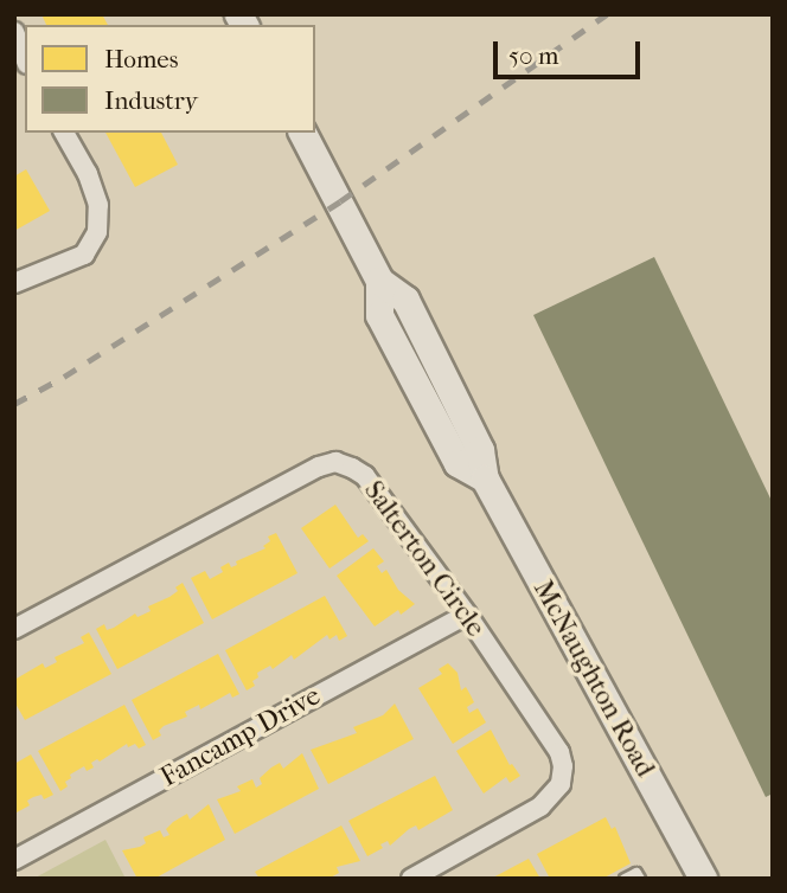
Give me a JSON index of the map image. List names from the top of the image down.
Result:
{
  "streets": {
    "street": ["Salterton Circle", "McNaughton Road", "Fancamp Drive"]
  },
  "crossings": [
    ["Salterton Circle", "Fancamp Drive"]
  ],
  "legend": ["Homes", "Industry"],
  "scale_bar": "50 m"
}
